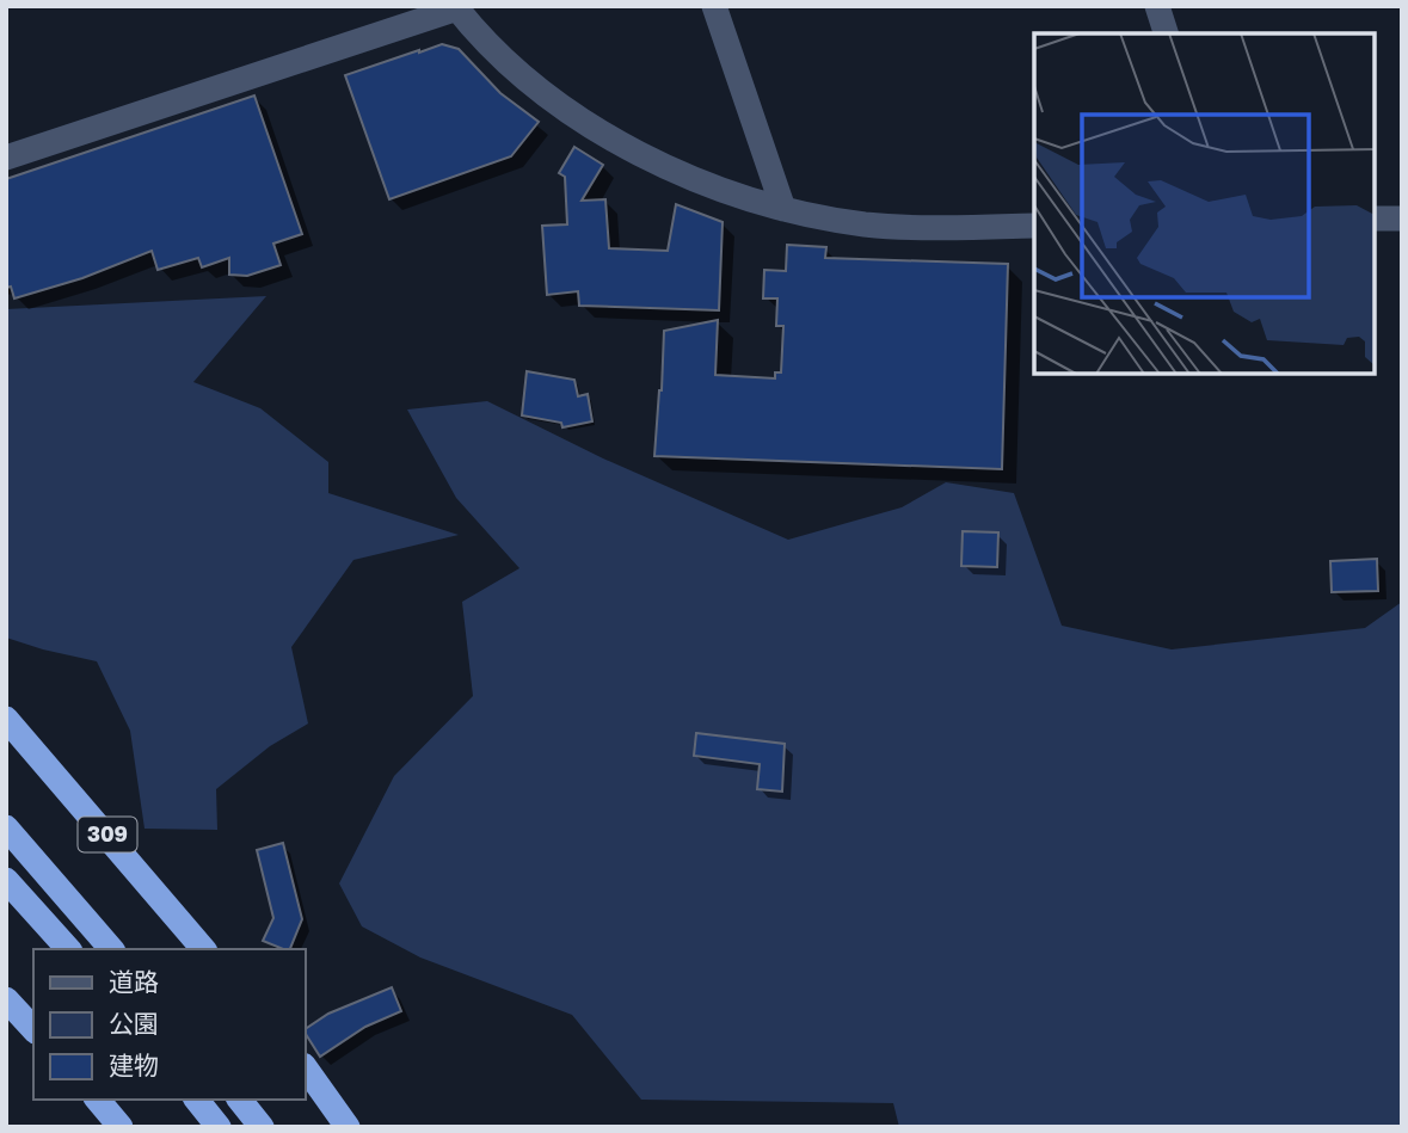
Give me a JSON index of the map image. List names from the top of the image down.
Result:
{
  "streets": {
    "highway": ["309"]
  },
  "legend": ["道路", "公園", "建物"]
}
